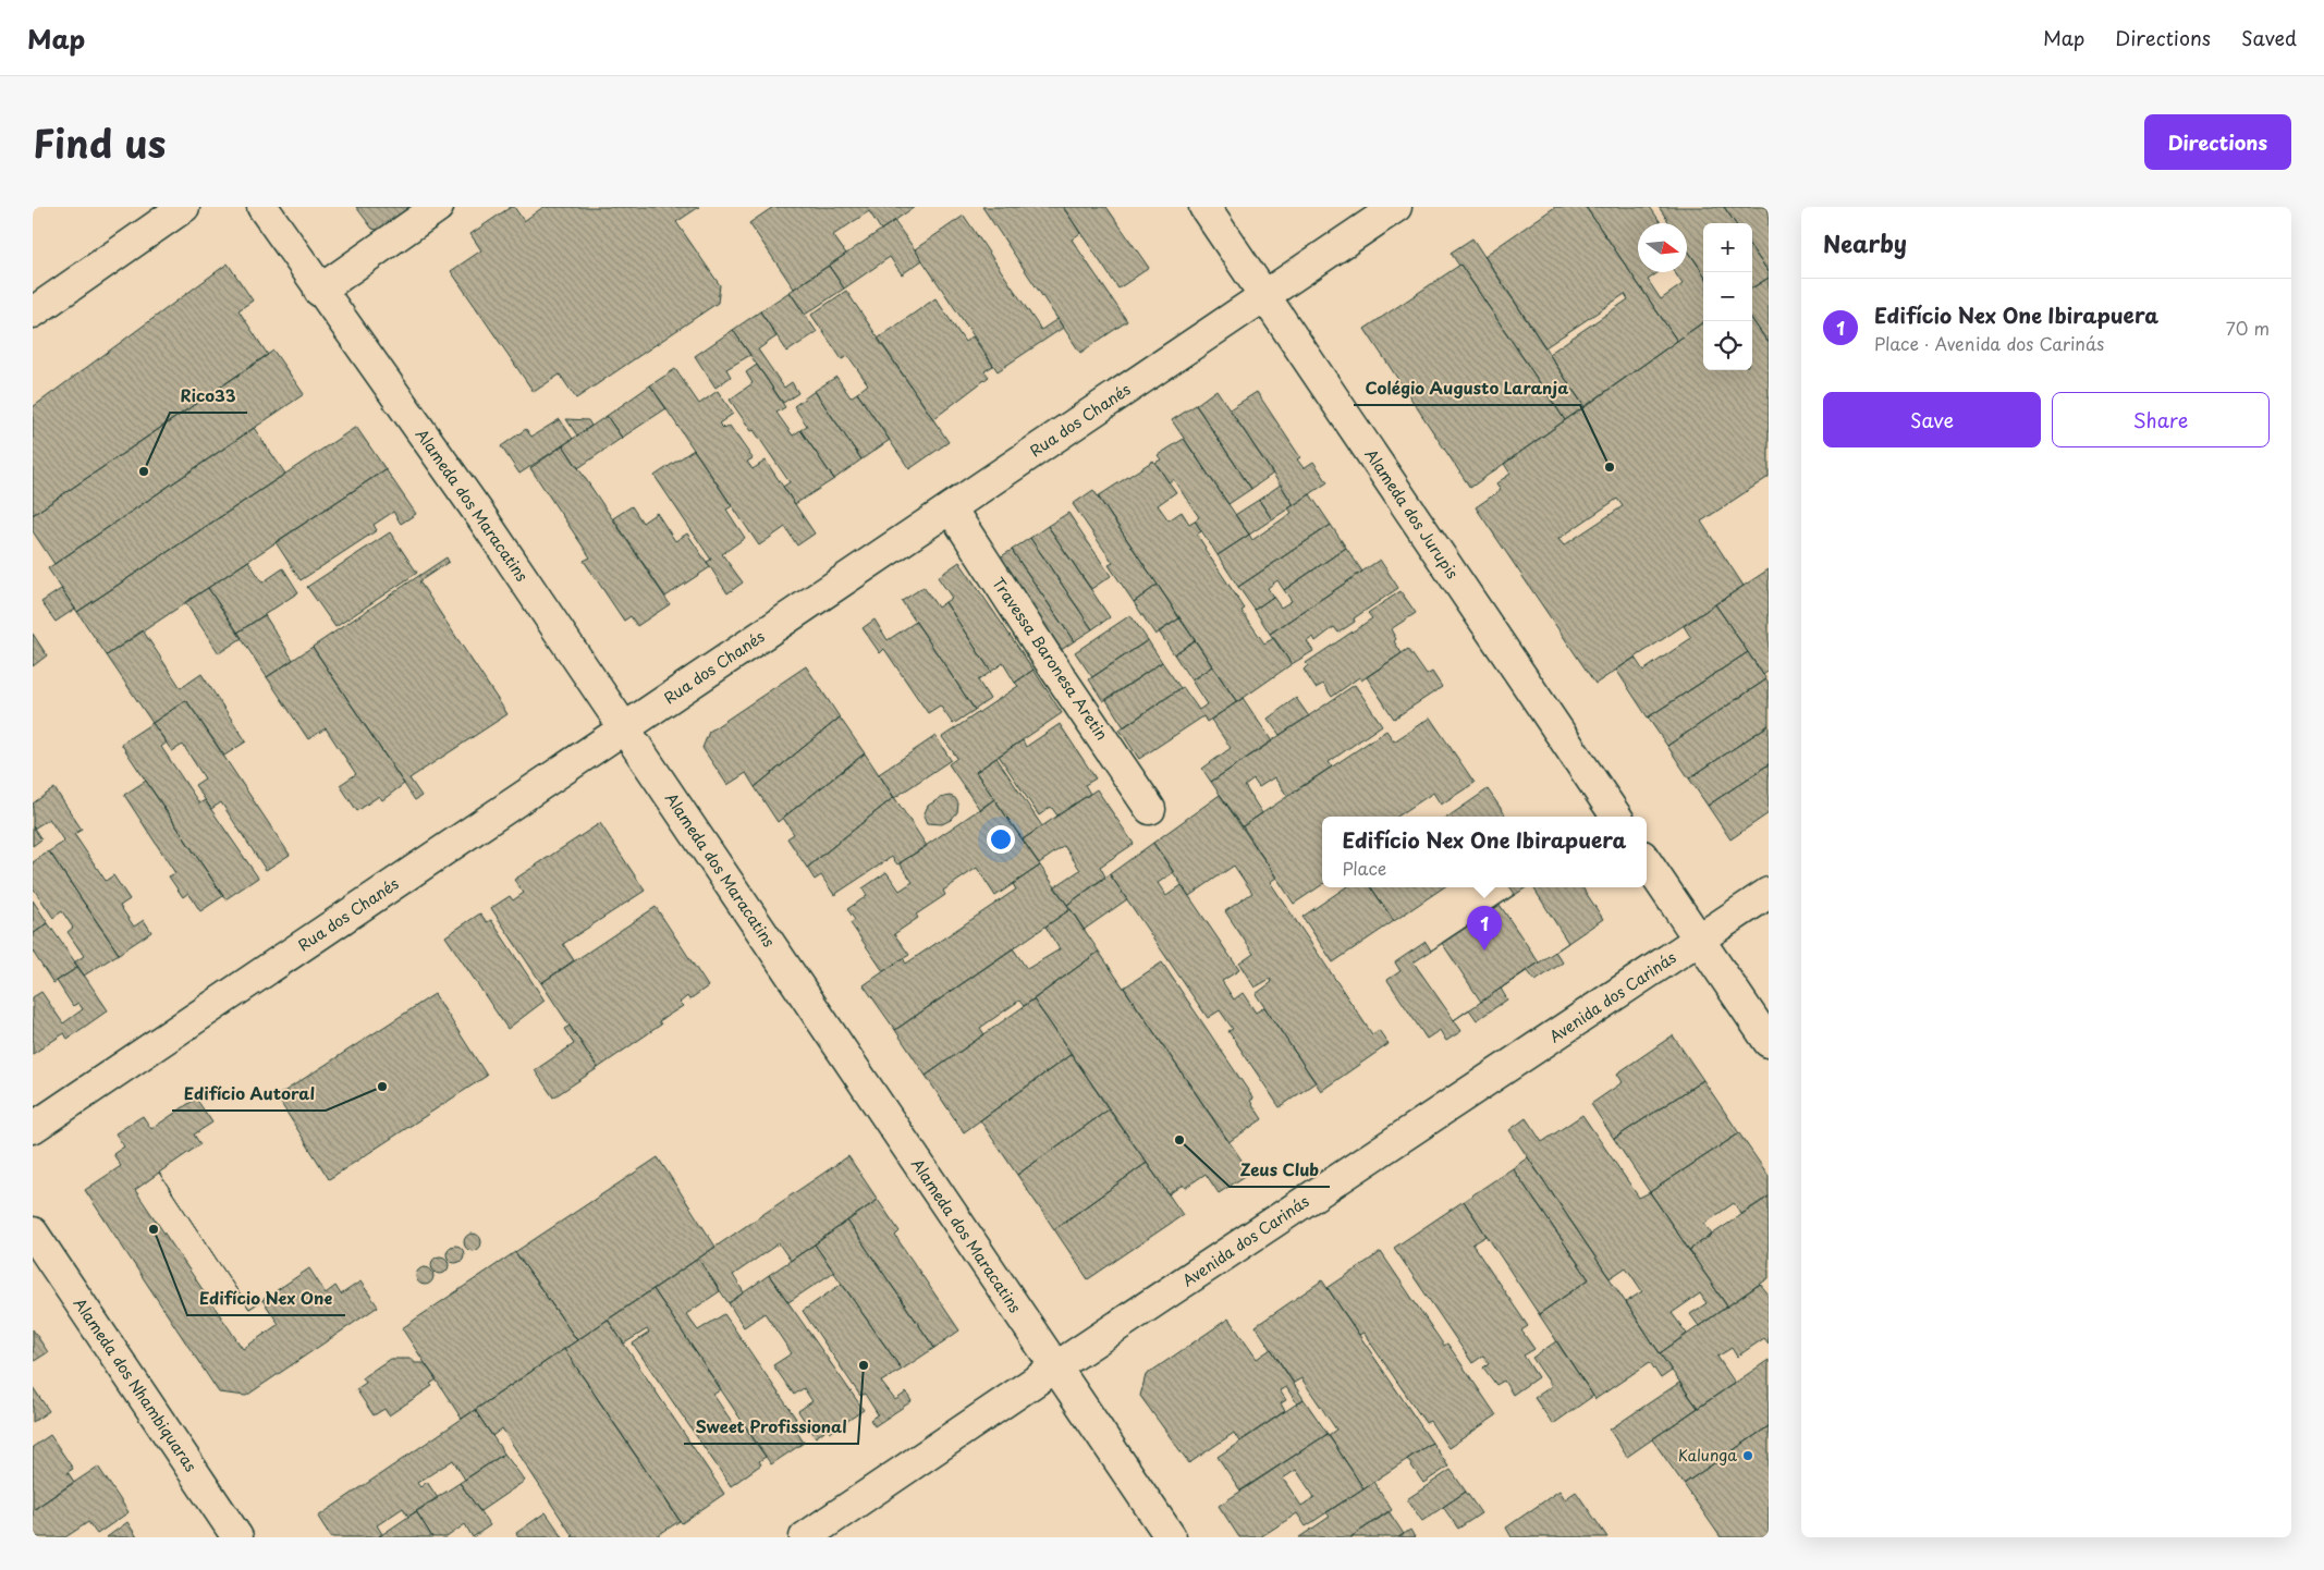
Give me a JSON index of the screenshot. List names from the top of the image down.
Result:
{
  "streets": {
    "main road": [
      "Rua dos Chanés",
      "Alameda dos Maracatins",
      "Alameda dos Jurupis",
      "Travessa Baronesa Aretin",
      "Avenida dos Carinás",
      "Alameda dos Nhambiquaras"
    ]
  },
  "crossings": [
    ["Rua dos Chanés", "Alameda dos Maracatins"],
    ["Rua dos Chanés", "Alameda dos Jurupis"],
    ["Rua dos Chanés", "Travessa Baronesa Aretin"],
    ["Alameda dos Maracatins", "Avenida dos Carinás"]
  ],
  "places": [
    "Colégio Augusto Laranja",
    "Rico33",
    "Edifício Autoral",
    "Zeus Club",
    "Edifício Nex One",
    "Sweet Profissional",
    "Kalunga"
  ],
  "north": "right",
  "page": {
    "header": "Map",
    "nav": ["Map", "Directions", "Saved"],
    "title": "Find us",
    "buttons": [
      "Directions",
      ["Save", "Share"]
    ],
    "heading": "Nearby",
    "map_buttons": ["+", "−"],
    "list": [
      {
        "mark": "1",
        "name": "Edifício Nex One Ibirapuera",
        "note": "Place · Avenida dos Carinás",
        "value": "70 m"
      }
    ],
    "popup": ["Edifício Nex One Ibirapuera", "Place"],
    "pins": "1"
  }
}
